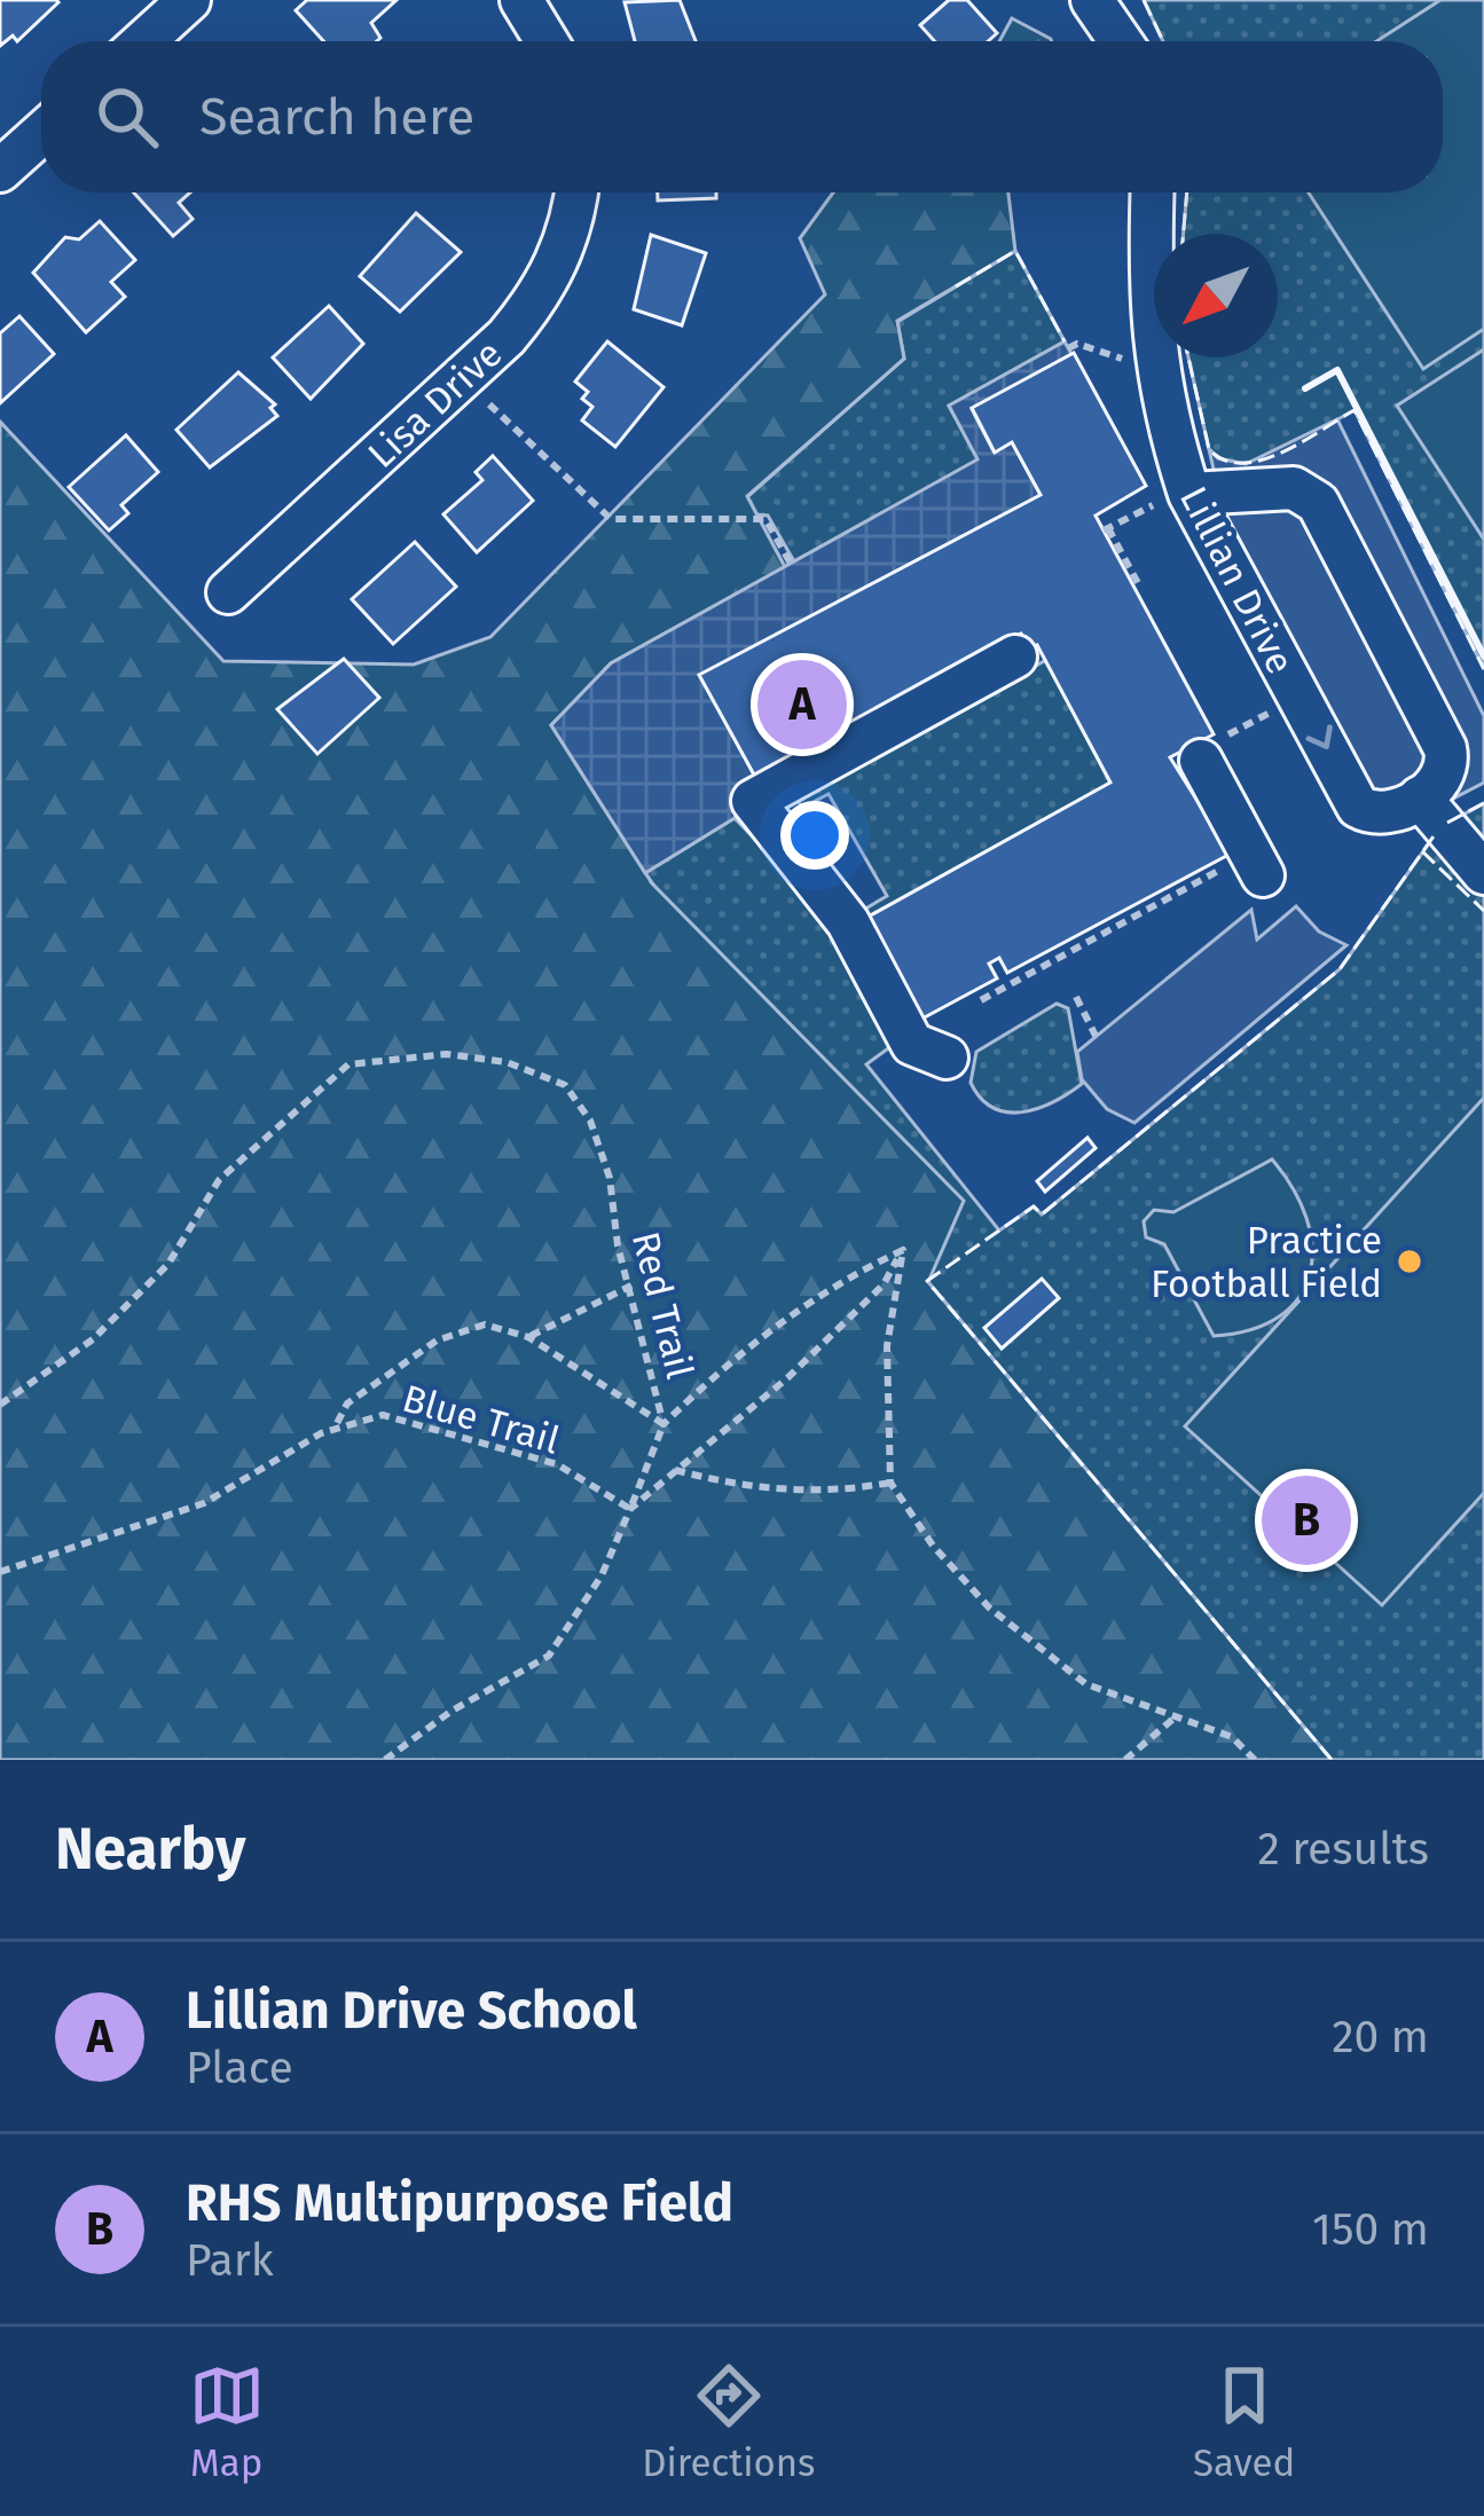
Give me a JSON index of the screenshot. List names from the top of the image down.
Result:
{
  "streets": {
    "street": ["Lisa Drive", "Lillian Drive"],
    "path": ["Red Trail", "Blue Trail"]
  },
  "one_way": ["Lillian Drive"],
  "places": ["Practice Football Field"],
  "north": "bottom left",
  "page": {
    "search": "Search here",
    "pins": ["A", "B"],
    "heading": ["Nearby", "2 results"],
    "list": [
      {
        "mark": "A",
        "name": "Lillian Drive School",
        "note": "Place",
        "value": "20 m"
      },
      {
        "mark": "B",
        "name": "RHS Multipurpose Field",
        "note": "Park",
        "value": "150 m"
      }
    ],
    "nav": ["Map", "Directions", "Saved"]
  }
}
